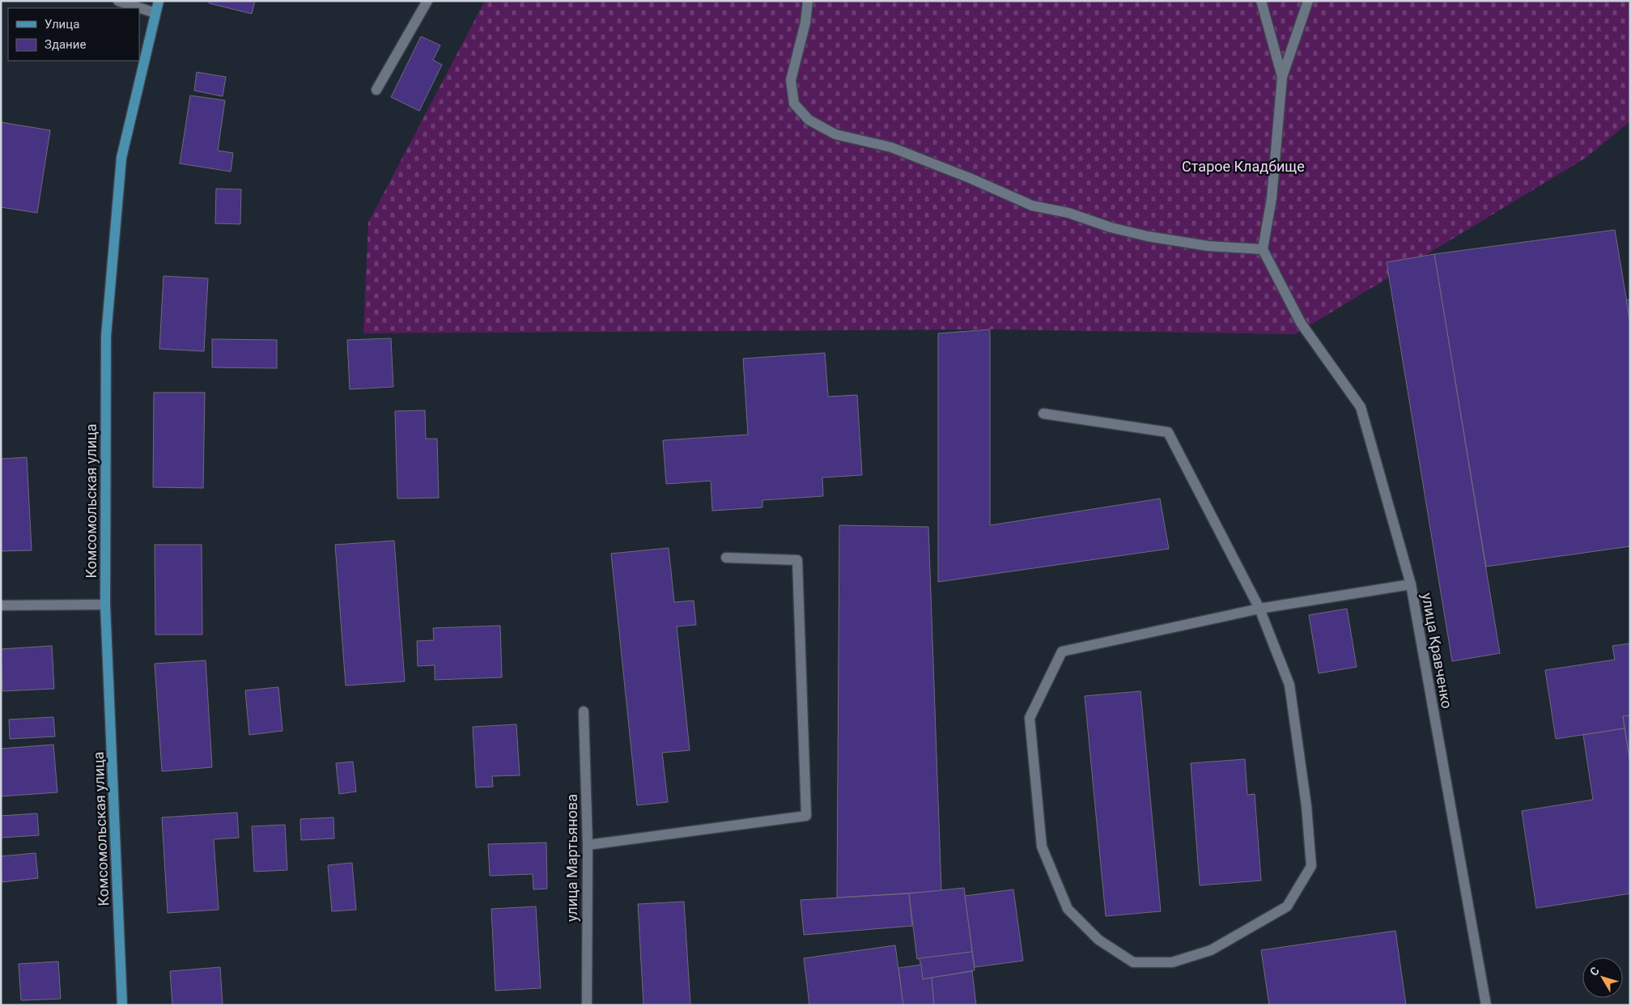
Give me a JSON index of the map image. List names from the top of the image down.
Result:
{
  "streets": {
    "main road": ["Комсомольская улица"],
    "street": ["улица Кравченко", "улица Мартьянова"]
  },
  "parks": ["Старое Кладбище"],
  "legend": ["Улица", "Здание"],
  "north": "top left"
}
